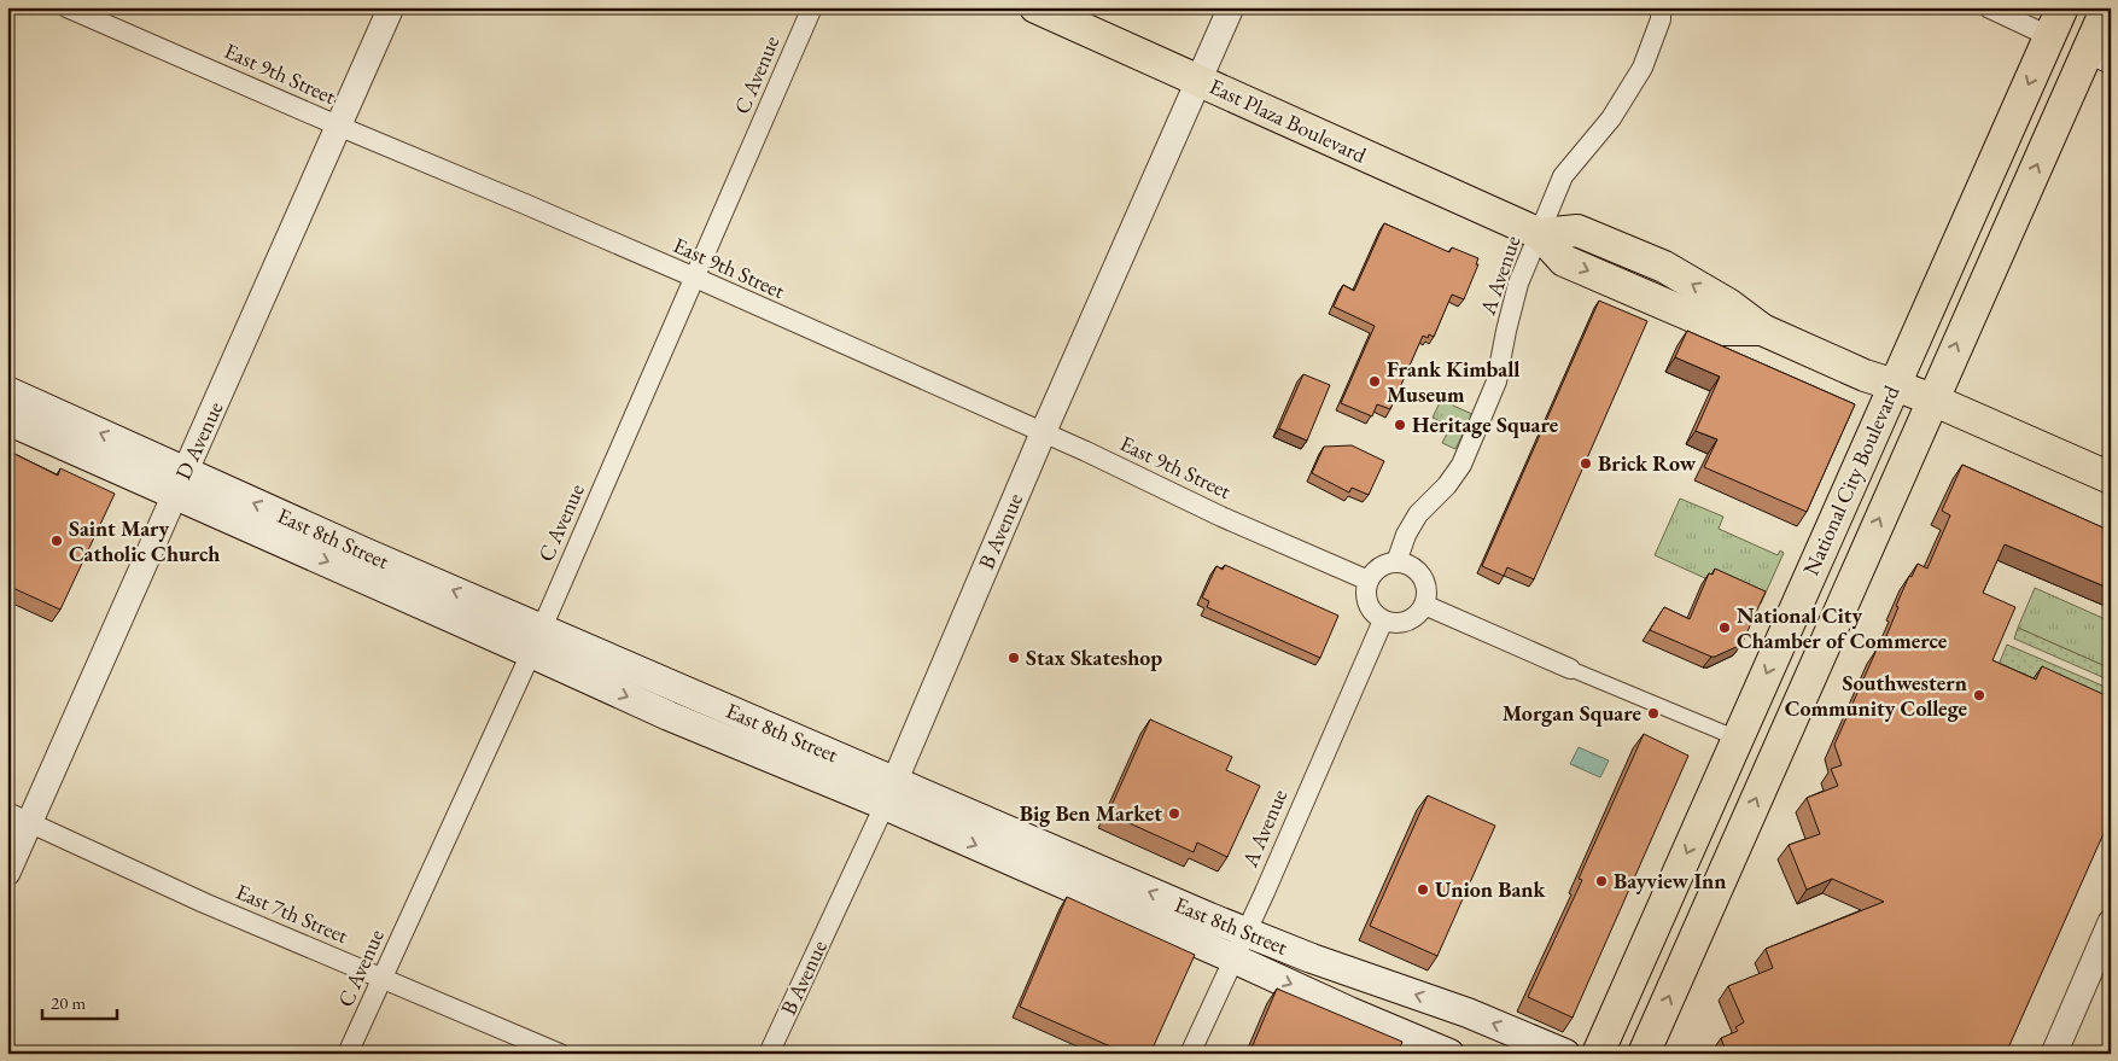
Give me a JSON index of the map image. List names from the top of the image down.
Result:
{
  "streets": {
    "main road": ["East Plaza Boulevard", "National City Boulevard", "East 8th Street"],
    "street": [
      "East 9th Street",
      "C Avenue",
      "A Avenue",
      "D Avenue",
      "B Avenue",
      "East 7th Street"
    ]
  },
  "crossings": [
    ["East 9th Street", "C Avenue"],
    ["East 9th Street", "A Avenue"],
    ["East 9th Street", "D Avenue"],
    ["East 9th Street", "B Avenue"],
    ["C Avenue", "East 8th Street"],
    ["C Avenue", "East 7th Street"],
    ["East Plaza Boulevard", "A Avenue"],
    ["East Plaza Boulevard", "National City Boulevard"],
    ["East Plaza Boulevard", "B Avenue"],
    ["A Avenue", "East 8th Street"],
    ["D Avenue", "East 8th Street"],
    ["D Avenue", "East 7th Street"],
    ["B Avenue", "East 8th Street"]
  ],
  "places": [
    "Frank Kimball Museum",
    "Heritage Square",
    "Brick Row",
    "Saint Mary Catholic Church",
    "National City Chamber of Commerce",
    "Stax Skateshop",
    "Southwestern Community College",
    "Morgan Square",
    "Big Ben Market",
    "Bayview Inn",
    "Union Bank"
  ],
  "scale_bar": "20 m"
}
